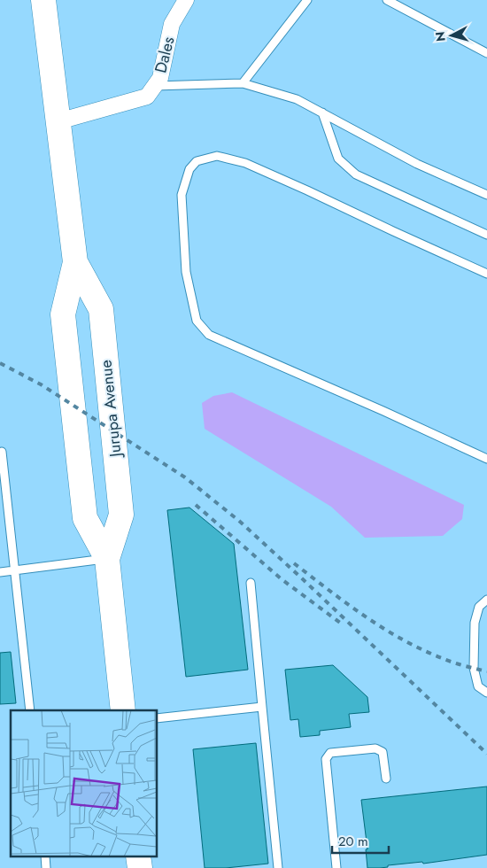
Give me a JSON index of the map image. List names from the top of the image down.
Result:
{
  "streets": {
    "main road": ["Jurupa Avenue"],
    "street": ["Dales"]
  },
  "crossings": [
    ["Dales", "Jurupa Avenue"]
  ],
  "scale_bar": "20 m",
  "north": "left"
}
